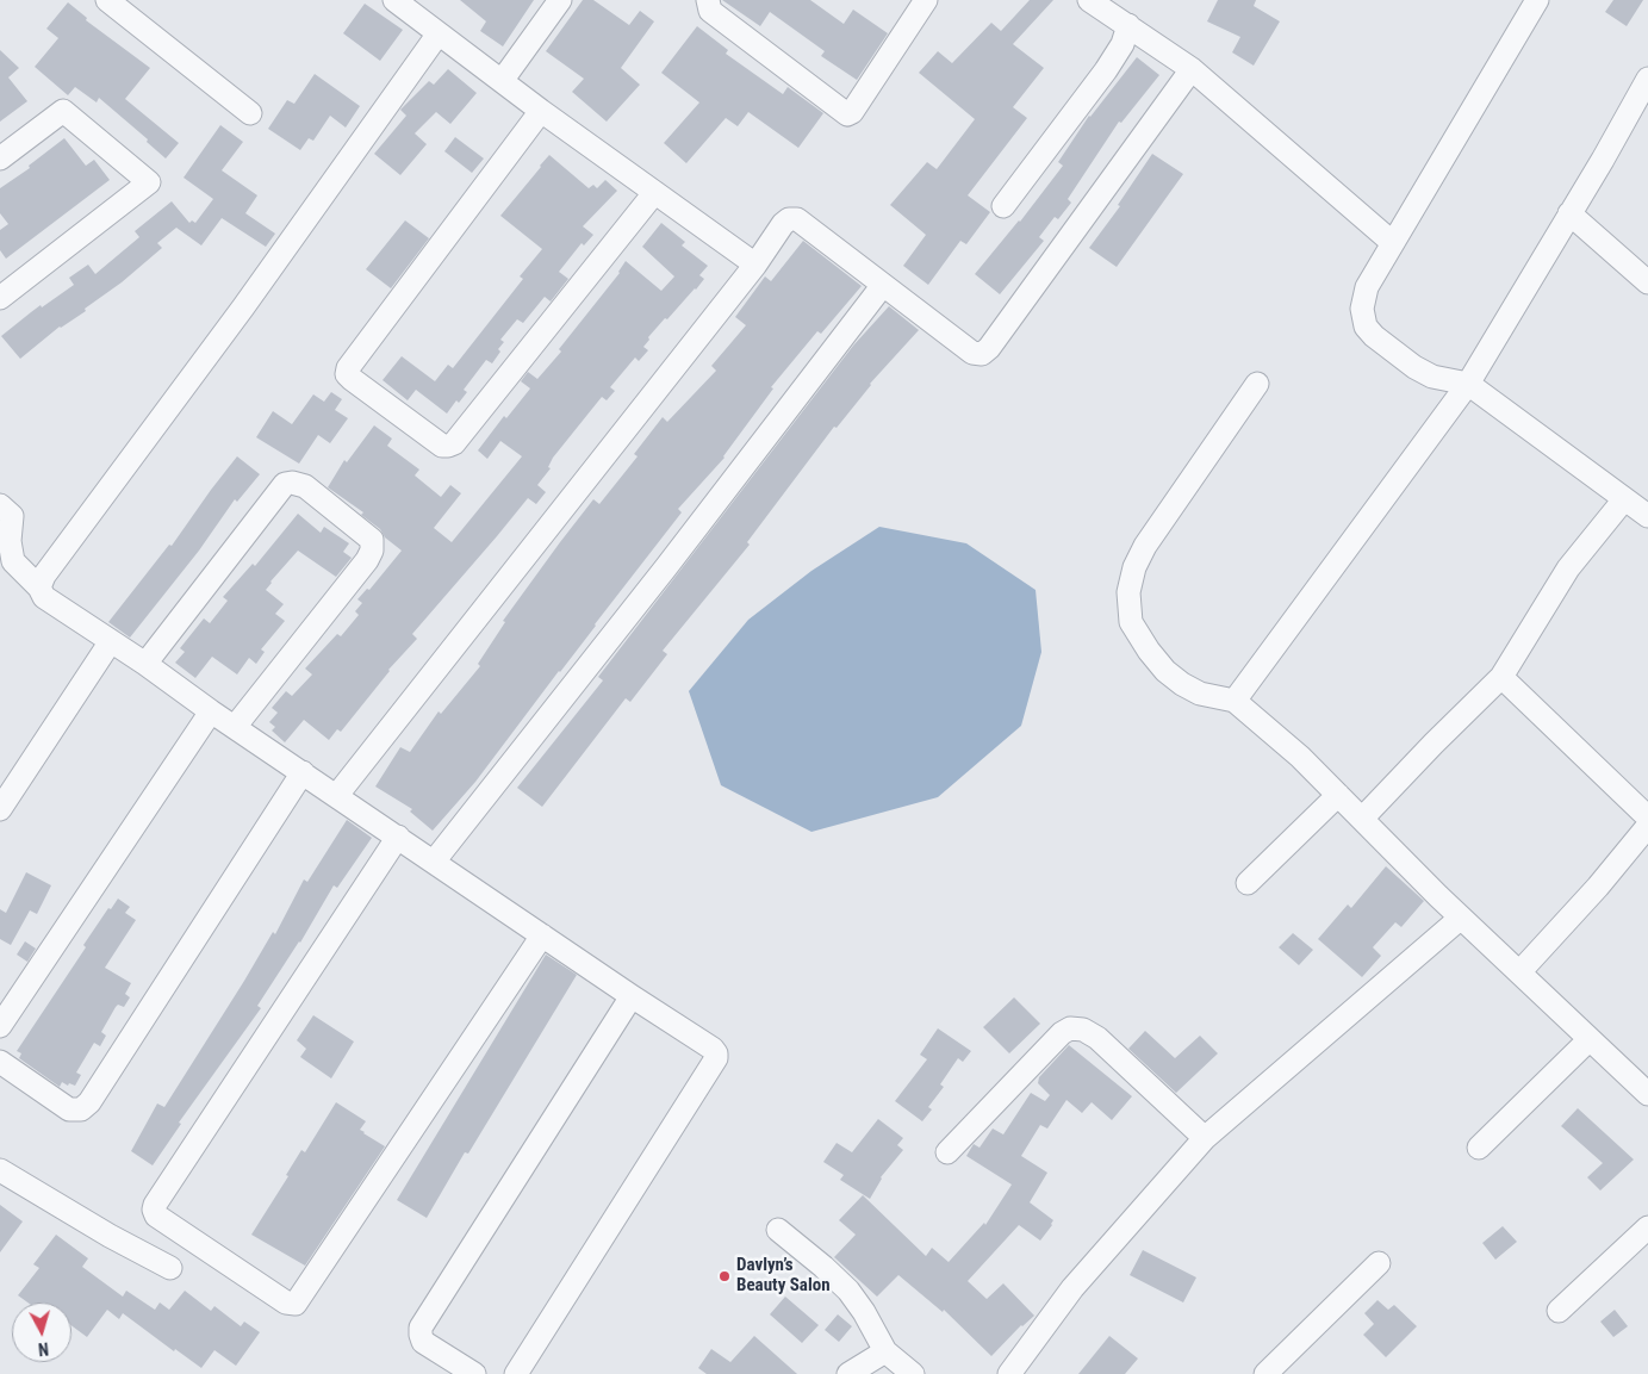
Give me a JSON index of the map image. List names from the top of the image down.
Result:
{
  "places": ["Davlyn’s Beauty Salon"],
  "north": "bottom"
}
